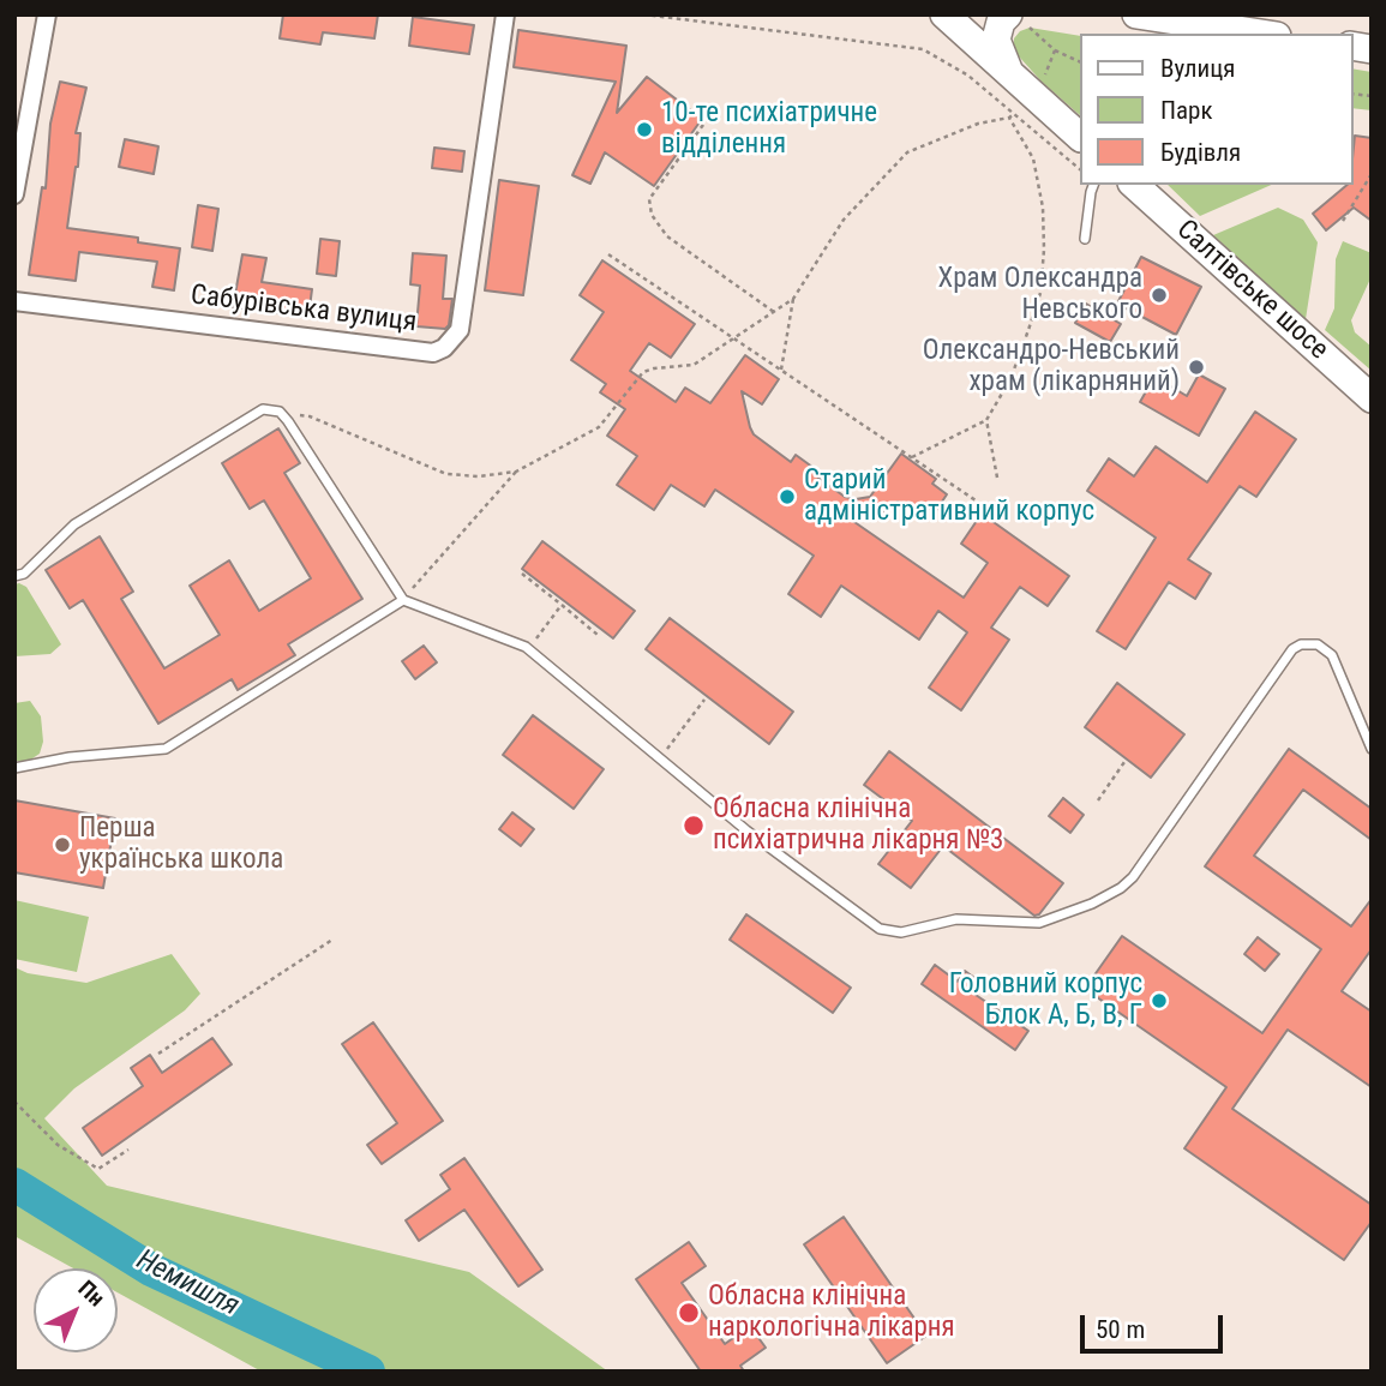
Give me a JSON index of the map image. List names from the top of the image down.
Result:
{
  "streets": {
    "main road": ["Салтівське шосе"],
    "street": ["Сабурівська вулиця"]
  },
  "water": ["Немишля"],
  "places": [
    "10-те психіатричне відділення",
    "Храм Олександра Невського",
    "Олександро-Невський храм (лікарняний)",
    "Старий адміністративний корпус",
    "Обласна клінічна психіатрична лікарня №3",
    "Перша українська школа",
    "Головний корпус Блок А, Б, В, Г",
    "Обласна клінічна наркологічна лікарня"
  ],
  "legend": ["Вулиця", "Парк", "Будівля"],
  "scale_bar": "50 m",
  "north": "top right"
}
